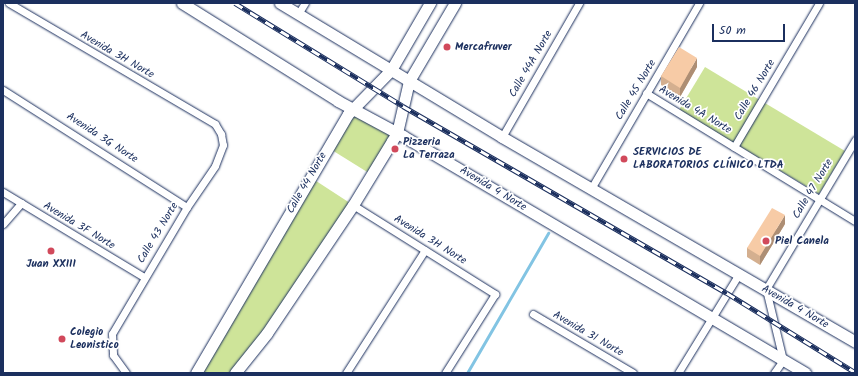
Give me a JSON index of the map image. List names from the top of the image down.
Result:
{
  "streets": {
    "main road": ["Calle 44 Norte", "Avenida 4 Norte"],
    "street": [
      "Avenida 3H Norte",
      "Calle 44A Norte",
      "Calle 45 Norte",
      "Calle 46 Norte",
      "Avenida 4A Norte",
      "Avenida 3G Norte",
      "Calle 47 Norte",
      "Avenida 3F Norte",
      "Calle 43 Norte",
      "Avenida 3I Norte"
    ]
  },
  "crossings": [
    ["Avenida 3H Norte", "Calle 43 Norte"],
    ["Calle 44A Norte", "Avenida 4 Norte"],
    ["Calle 45 Norte", "Avenida 4A Norte"],
    ["Calle 45 Norte", "Avenida 4 Norte"],
    ["Calle 46 Norte", "Avenida 4A Norte"],
    ["Avenida 4A Norte", "Calle 47 Norte"],
    ["Avenida 3G Norte", "Calle 43 Norte"],
    ["Calle 44 Norte", "Avenida 4 Norte"],
    ["Avenida 4 Norte", "Calle 47 Norte"],
    ["Avenida 3F Norte", "Calle 43 Norte"]
  ],
  "places": [
    "Mercafruver",
    "Pizzeria La Terraza",
    "SERVICIOS DE LABORATORIOS CLÍNICO LTDA",
    "Piel Canela",
    "Juan XXIII",
    "Colegio Leonistico"
  ],
  "scale_bar": "50 m"
}
